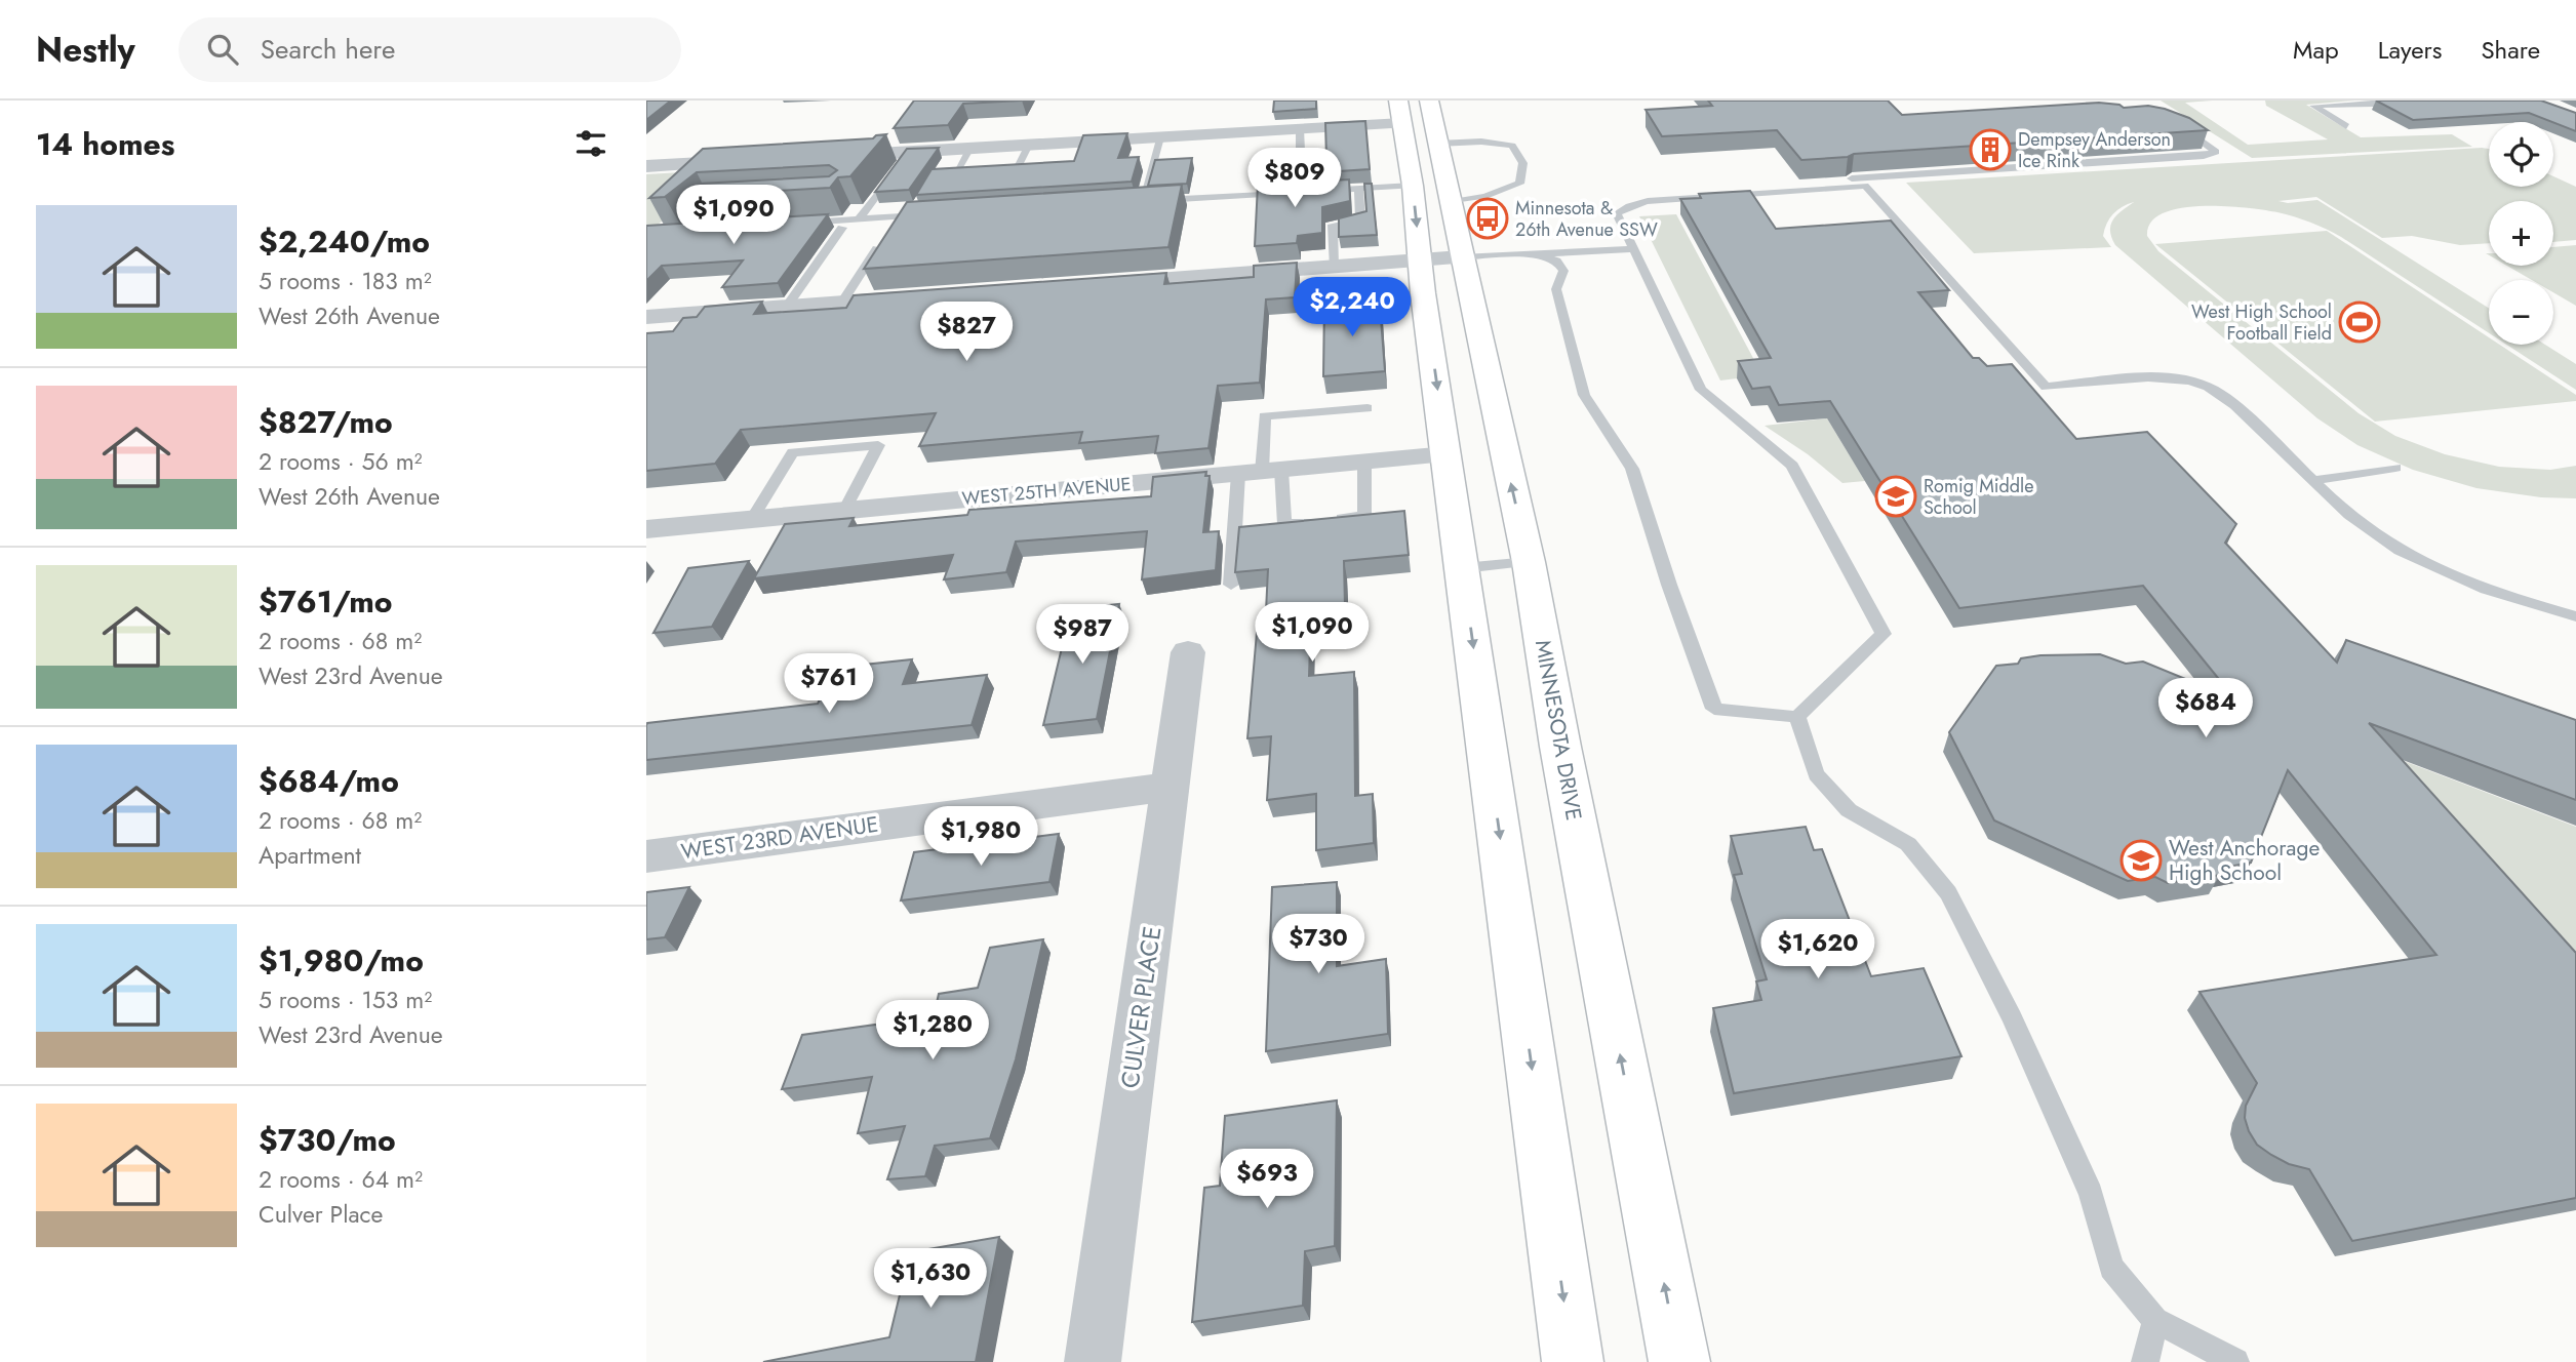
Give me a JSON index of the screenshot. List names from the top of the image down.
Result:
{
  "streets": {
    "main road": ["MINNESOTA DRIVE"],
    "street": ["WEST 25TH AVENUE", "WEST 23RD AVENUE", "CULVER PLACE"]
  },
  "crossings": [
    ["WEST 23RD AVENUE", "CULVER PLACE"]
  ],
  "places": {
    "building": ["Dempsey Anderson Ice Rink"],
    "bus stop": ["Minnesota & 26th Avenue SSW"],
    "sports": ["West High School Football Field"],
    "school or university": ["Romig Middle School", "West Anchorage High School"]
  },
  "page": {
    "header": "Nestly",
    "search": "Search here",
    "nav": ["Map", "Layers", "Share"],
    "heading": "14 homes",
    "map_buttons": ["+", "−"],
    "price": [
      "$809",
      "$1,090",
      "$2,240",
      "$827",
      "$1,090",
      "$987",
      "$761",
      "$684",
      "$1,980",
      "$730",
      "$1,620",
      "$1,280",
      "$693",
      "$1,630"
    ],
    "list": [
      {
        "name": "$2,240/mo",
        "note": "5 rooms · 183 m² · West 26th Avenue"
      },
      {
        "name": "$827/mo",
        "note": "2 rooms · 56 m² · West 26th Avenue"
      },
      {
        "name": "$761/mo",
        "note": "2 rooms · 68 m² · West 23rd Avenue"
      },
      {
        "name": "$684/mo",
        "note": "2 rooms · 68 m² · Apartment"
      },
      {
        "name": "$1,980/mo",
        "note": "5 rooms · 153 m² · West 23rd Avenue"
      },
      {
        "name": "$730/mo",
        "note": "2 rooms · 64 m² · Culver Place"
      }
    ]
  }
}
